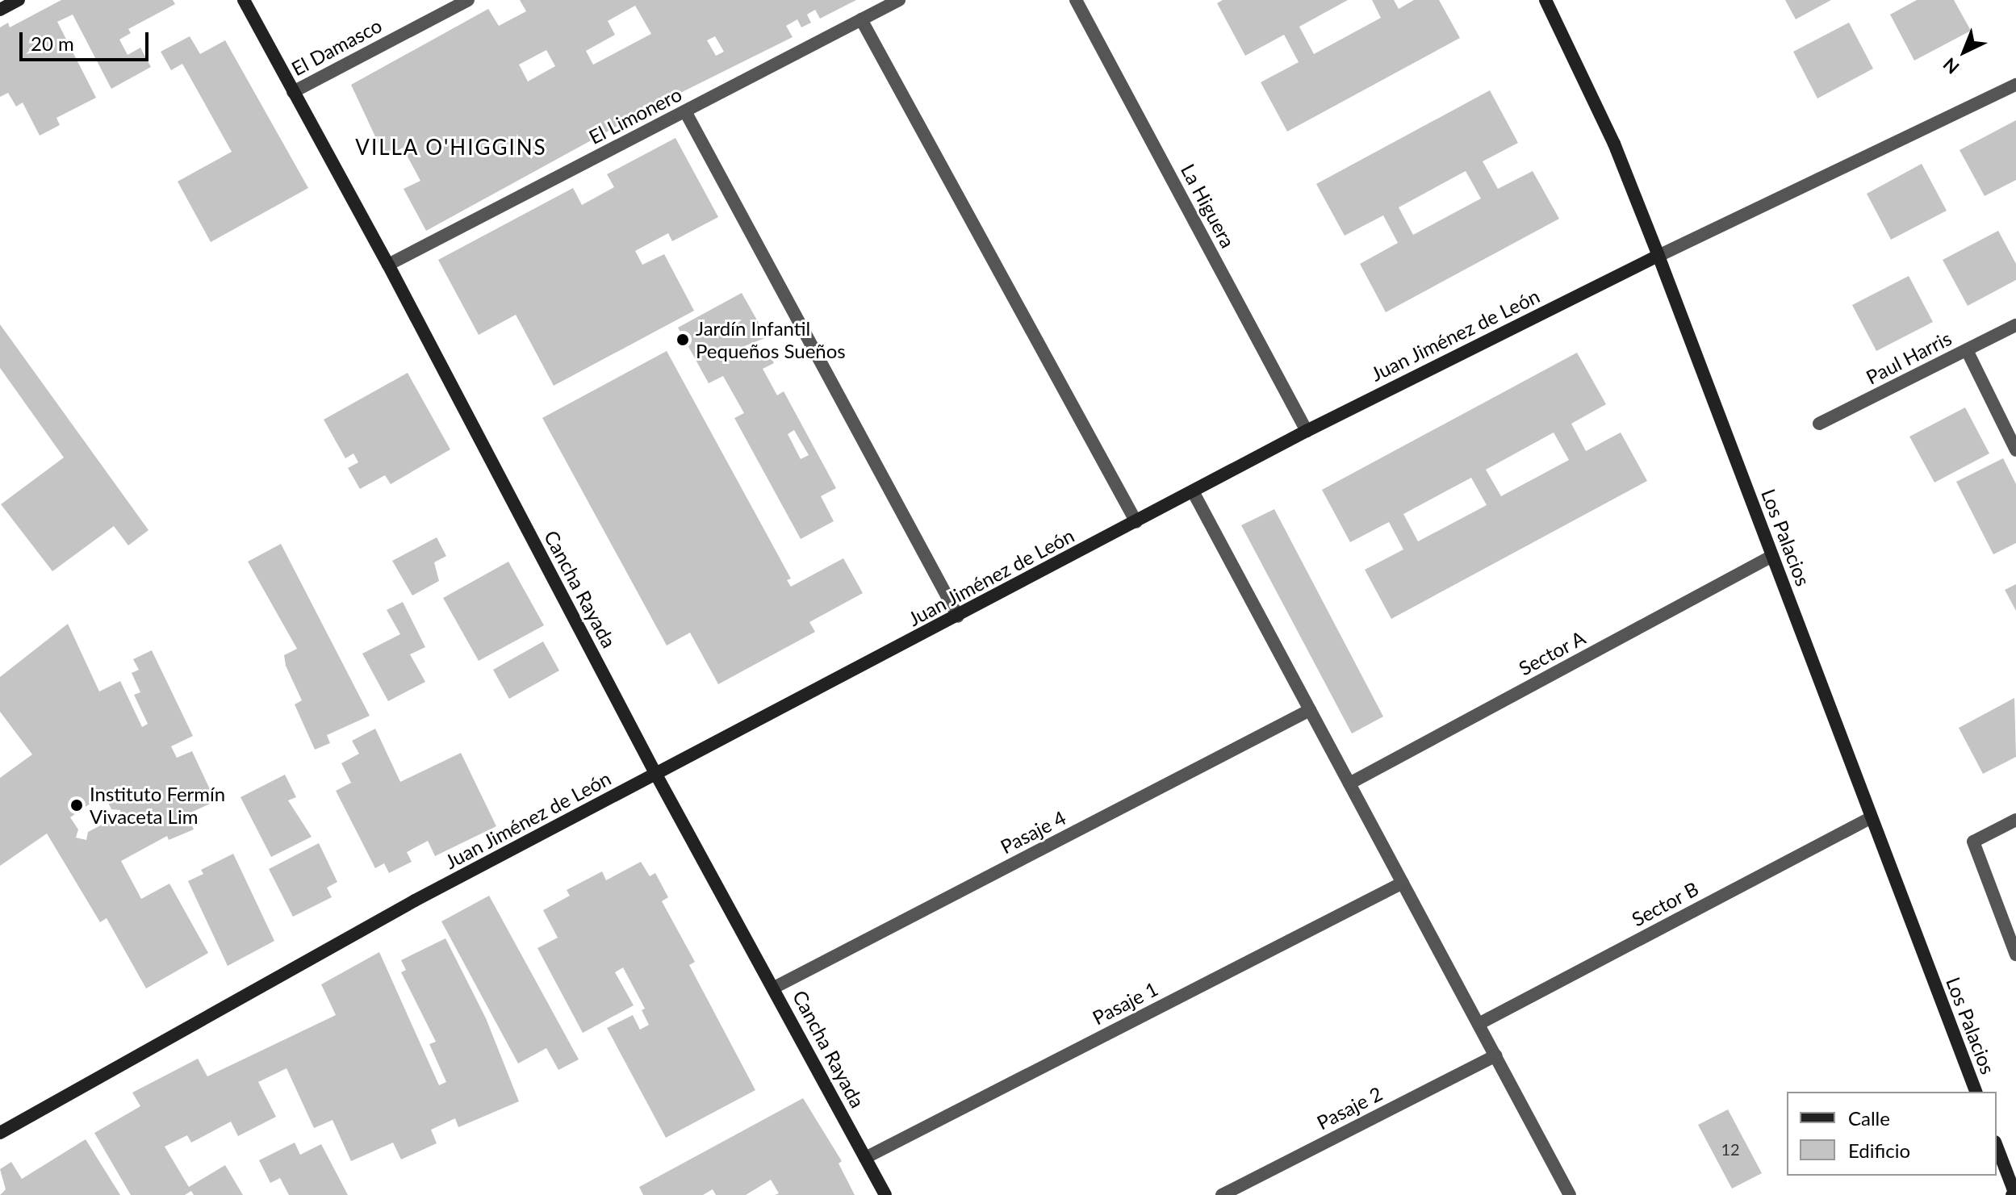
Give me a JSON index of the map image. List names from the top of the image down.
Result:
{
  "streets": {
    "main road": ["Juan Jiménez de León", "Los Palacios", "Cancha Rayada"],
    "street": [
      "El Damasco",
      "El Limonero",
      "La Higuera",
      "Paul Harris",
      "Sector A",
      "Pasaje 4",
      "Sector B",
      "Pasaje 1",
      "Pasaje 2"
    ]
  },
  "crossings": [
    ["El Damasco", "Cancha Rayada"],
    ["El Limonero", "Cancha Rayada"],
    ["La Higuera", "Juan Jiménez de León"],
    ["Juan Jiménez de León", "Los Palacios"],
    ["Juan Jiménez de León", "Cancha Rayada"],
    ["Los Palacios", "Sector A"],
    ["Los Palacios", "Sector B"],
    ["Cancha Rayada", "Pasaje 4"],
    ["Cancha Rayada", "Pasaje 1"]
  ],
  "districts": ["VILLA O'HIGGINS"],
  "places": ["Jardín Infantil Pequeños Sueños", "Instituto Fermín Vivaceta Lim"],
  "house_numbers": ["12"],
  "legend": ["Calle", "Edificio"],
  "scale_bar": "20 m",
  "north": "bottom left"
}
